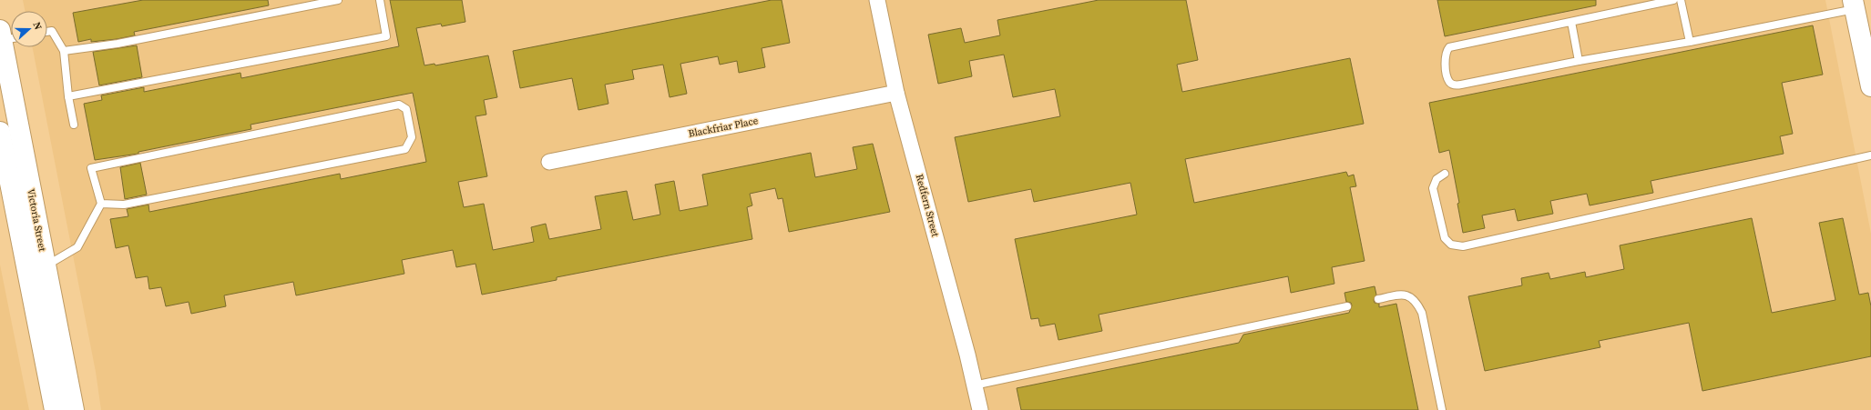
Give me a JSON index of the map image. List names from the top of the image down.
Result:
{
  "streets": {
    "main road": ["Victoria Street"],
    "street": ["Blackfriar Place", "Redfern Street"]
  },
  "crossings": [
    ["Blackfriar Place", "Redfern Street"]
  ],
  "north": "right"
}
